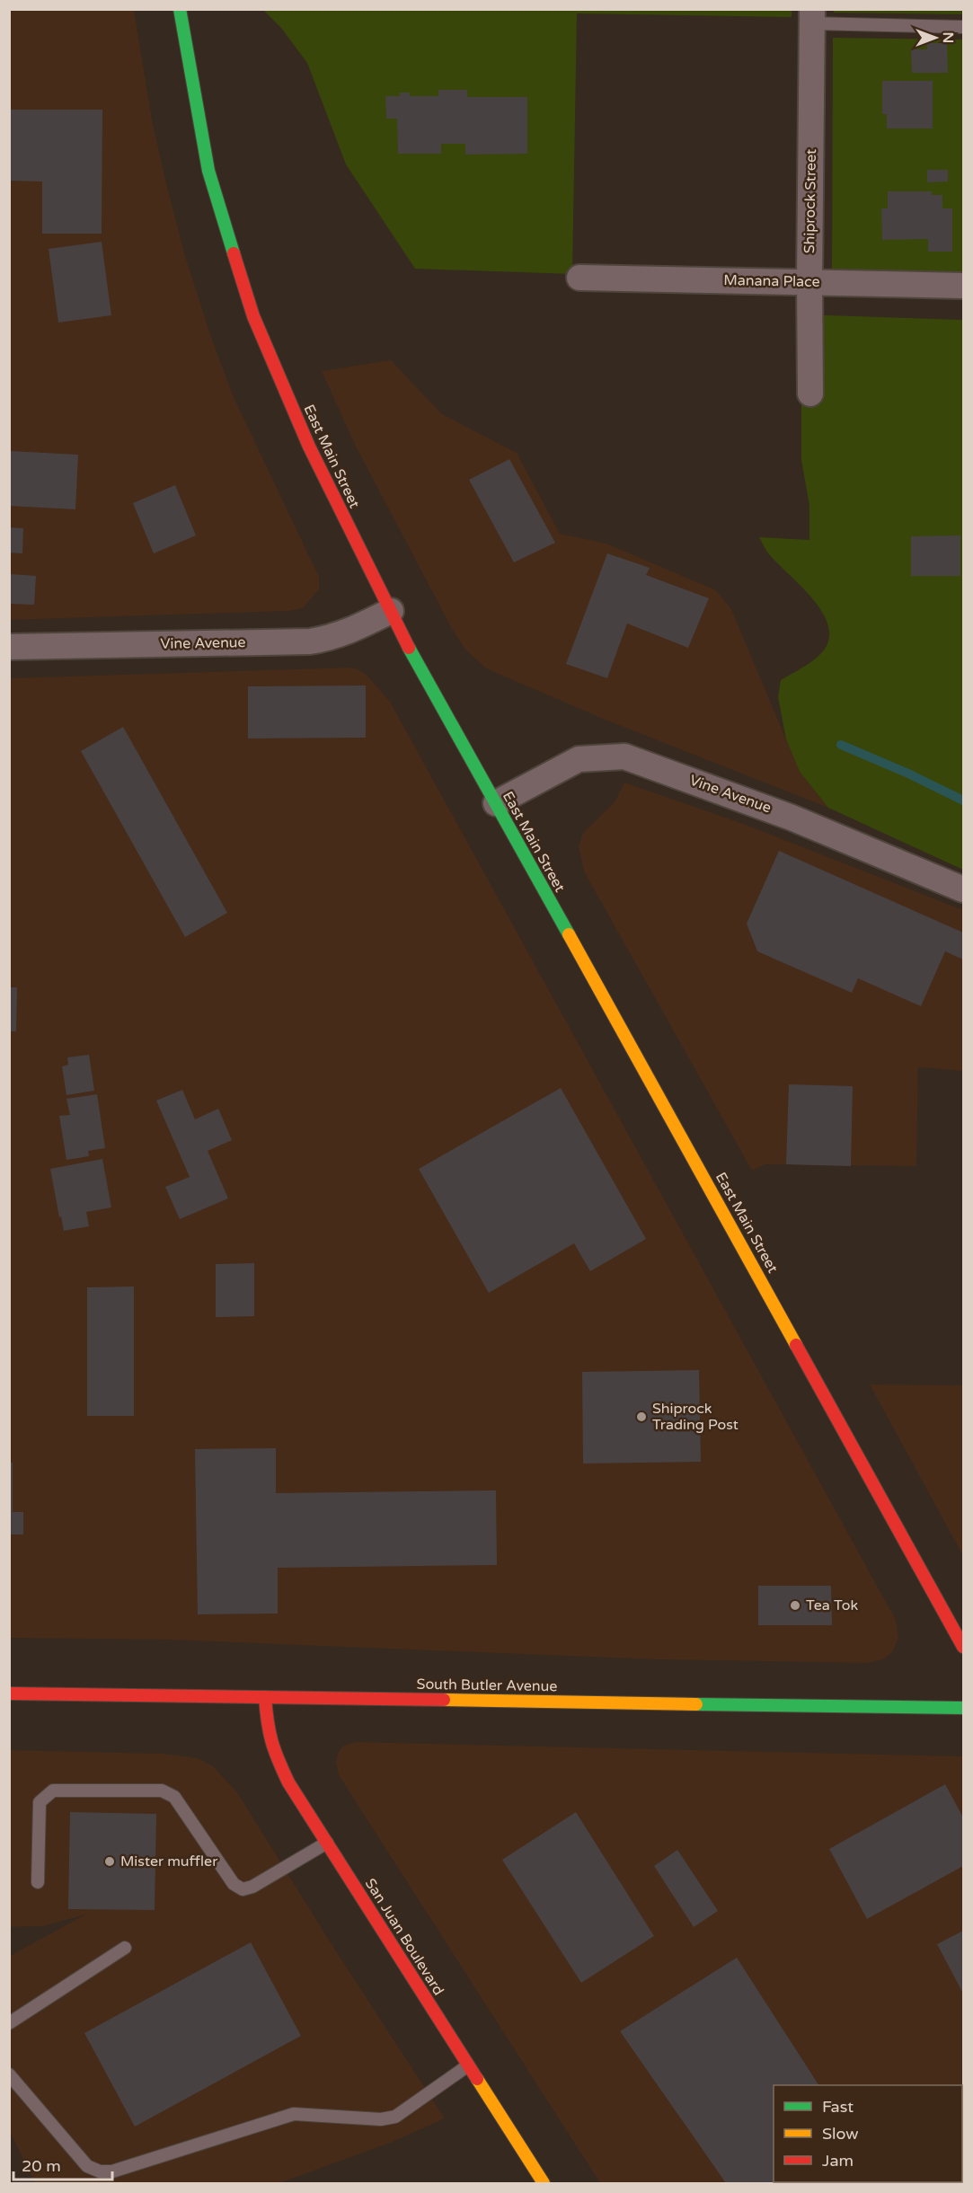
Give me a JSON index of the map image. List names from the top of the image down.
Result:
{
  "streets": {
    "main road": ["East Main Street", "South Butler Avenue", "San Juan Boulevard"],
    "street": ["Shiprock Street", "Manana Place", "Vine Avenue"]
  },
  "crossings": [
    ["Shiprock Street", "Manana Place"],
    ["East Main Street", "Vine Avenue"],
    ["South Butler Avenue", "San Juan Boulevard"]
  ],
  "places": ["Shiprock Trading Post", "Tea Tok", "Mister muffler"],
  "legend": ["Fast", "Slow", "Jam"],
  "scale_bar": "20 m",
  "north": "right"
}
